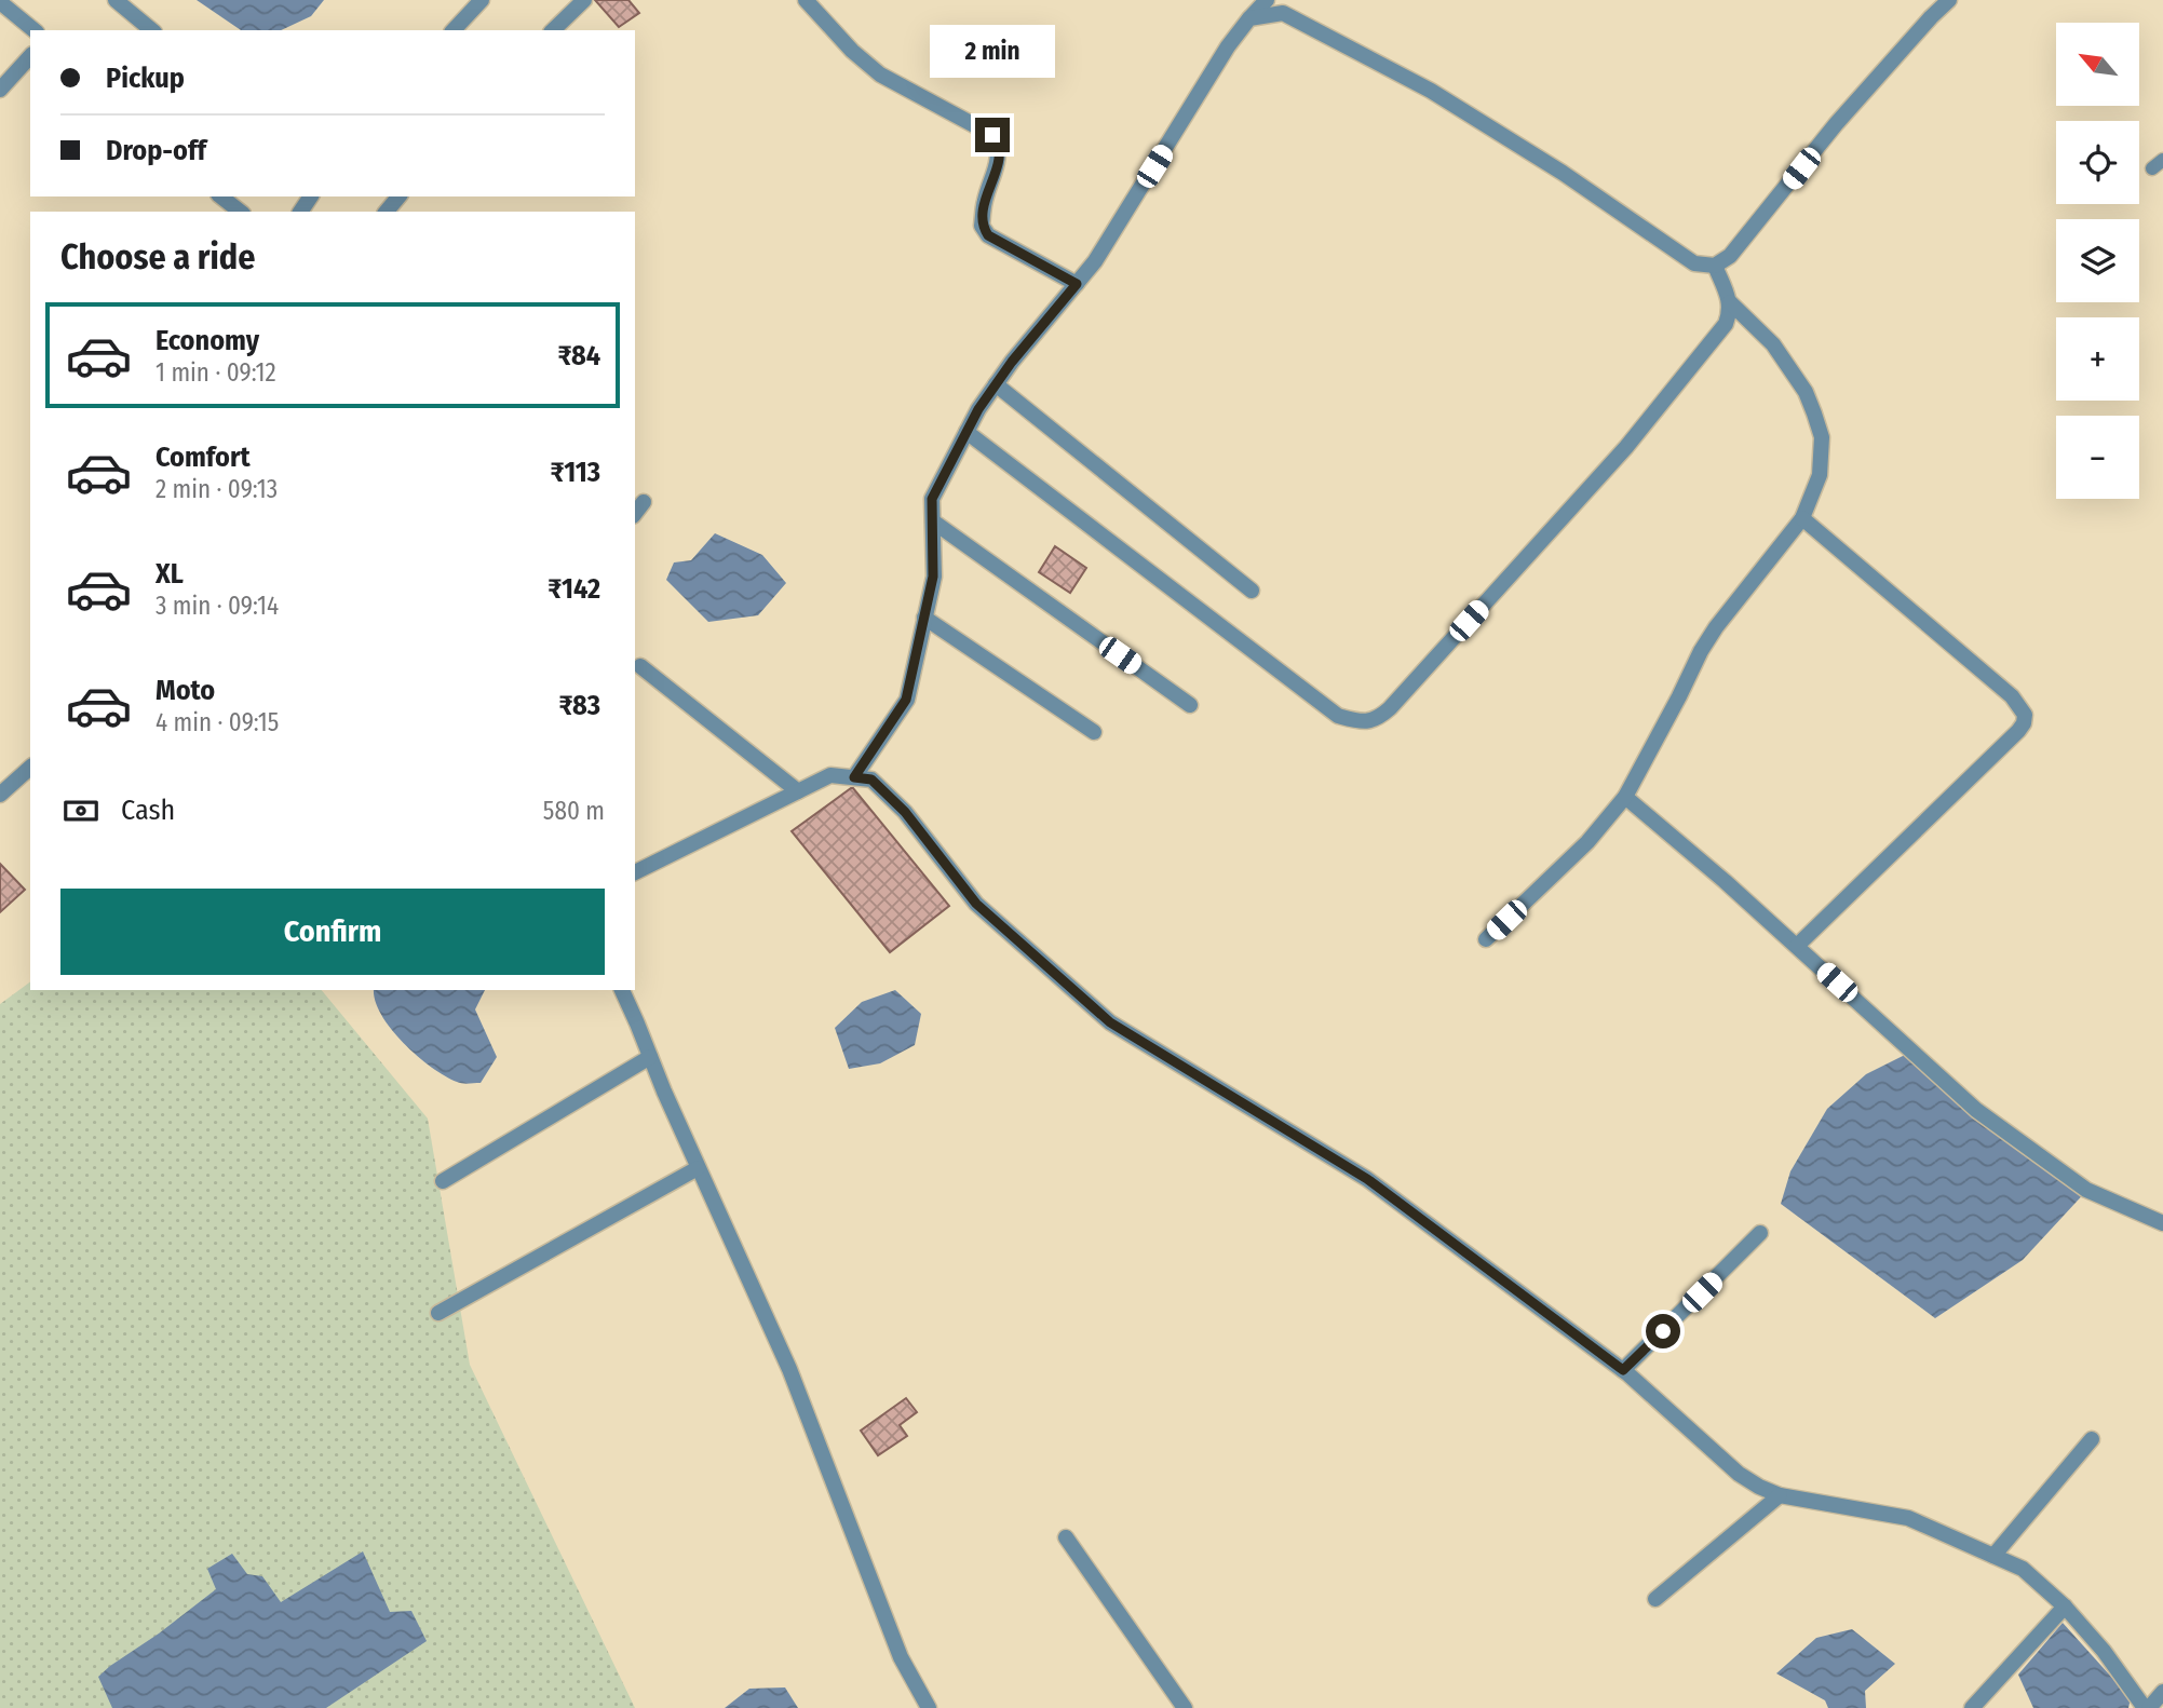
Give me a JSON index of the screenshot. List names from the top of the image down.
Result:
{
  "north": "top left",
  "page": {
    "map_buttons": ["+", "−"],
    "bubble": "2 min",
    "banner": ["Pickup", "Drop-off"],
    "heading": "Choose a ride",
    "list": [
      {
        "name": "Economy",
        "note": "1 min · 09:12",
        "value": "₹84"
      },
      {
        "name": "Comfort",
        "note": "2 min · 09:13",
        "value": "₹113"
      },
      {
        "name": "XL",
        "note": "3 min · 09:14",
        "value": "₹142"
      },
      {
        "name": "Moto",
        "note": "4 min · 09:15",
        "value": "₹83"
      }
    ],
    "pay": ["Cash", "580 m"],
    "buttons": "Confirm"
  }
}
